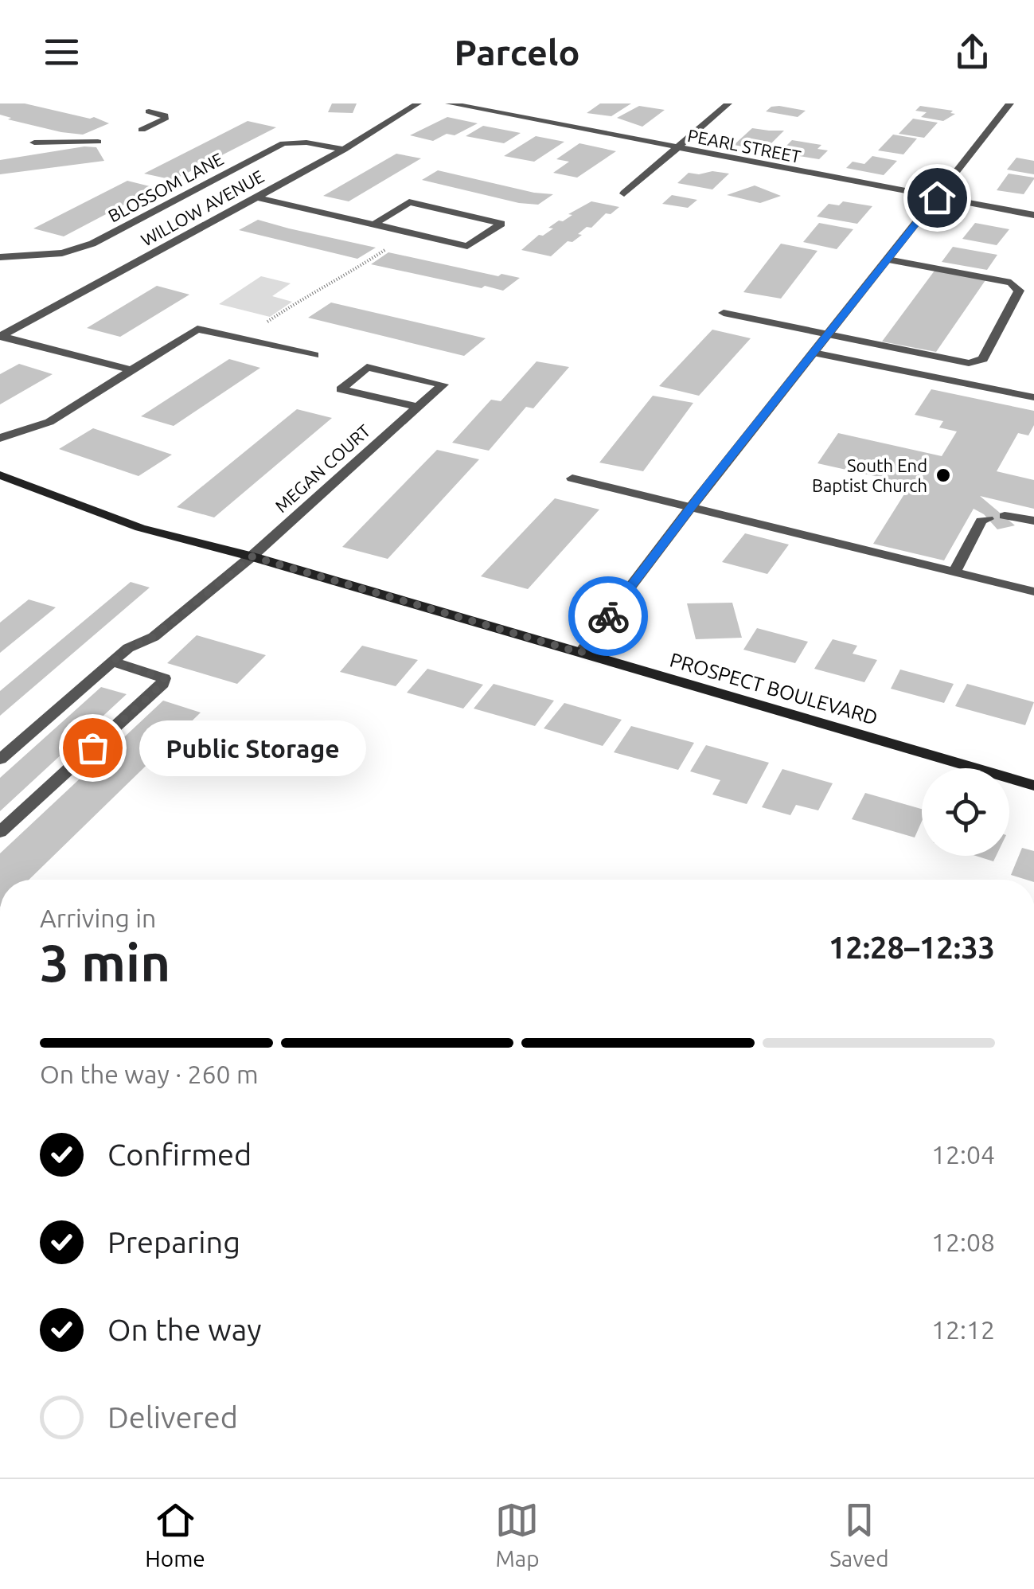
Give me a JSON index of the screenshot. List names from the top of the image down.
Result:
{
  "streets": {
    "street": [
      "PEARL STREET",
      "BLOSSOM LANE",
      "WILLOW AVENUE",
      "MEGAN COURT",
      "PROSPECT BOULEVARD"
    ]
  },
  "crossings": [
    ["BLOSSOM LANE", "WILLOW AVENUE"],
    ["MEGAN COURT", "PROSPECT BOULEVARD"]
  ],
  "places": ["South End Baptist Church", "Public Storage"],
  "page": {
    "header": "Parcelo",
    "bubble": "Public Storage",
    "heading": ["3 min", "Arriving in", "12:28–12:33"],
    "bar": "On the way · 260 m",
    "list": [
      ["Confirmed", "12:04"],
      ["Preparing", "12:08"],
      ["On the way", "12:12"],
      "Delivered"
    ],
    "tabs": ["Home", "Map", "Saved"]
  }
}
